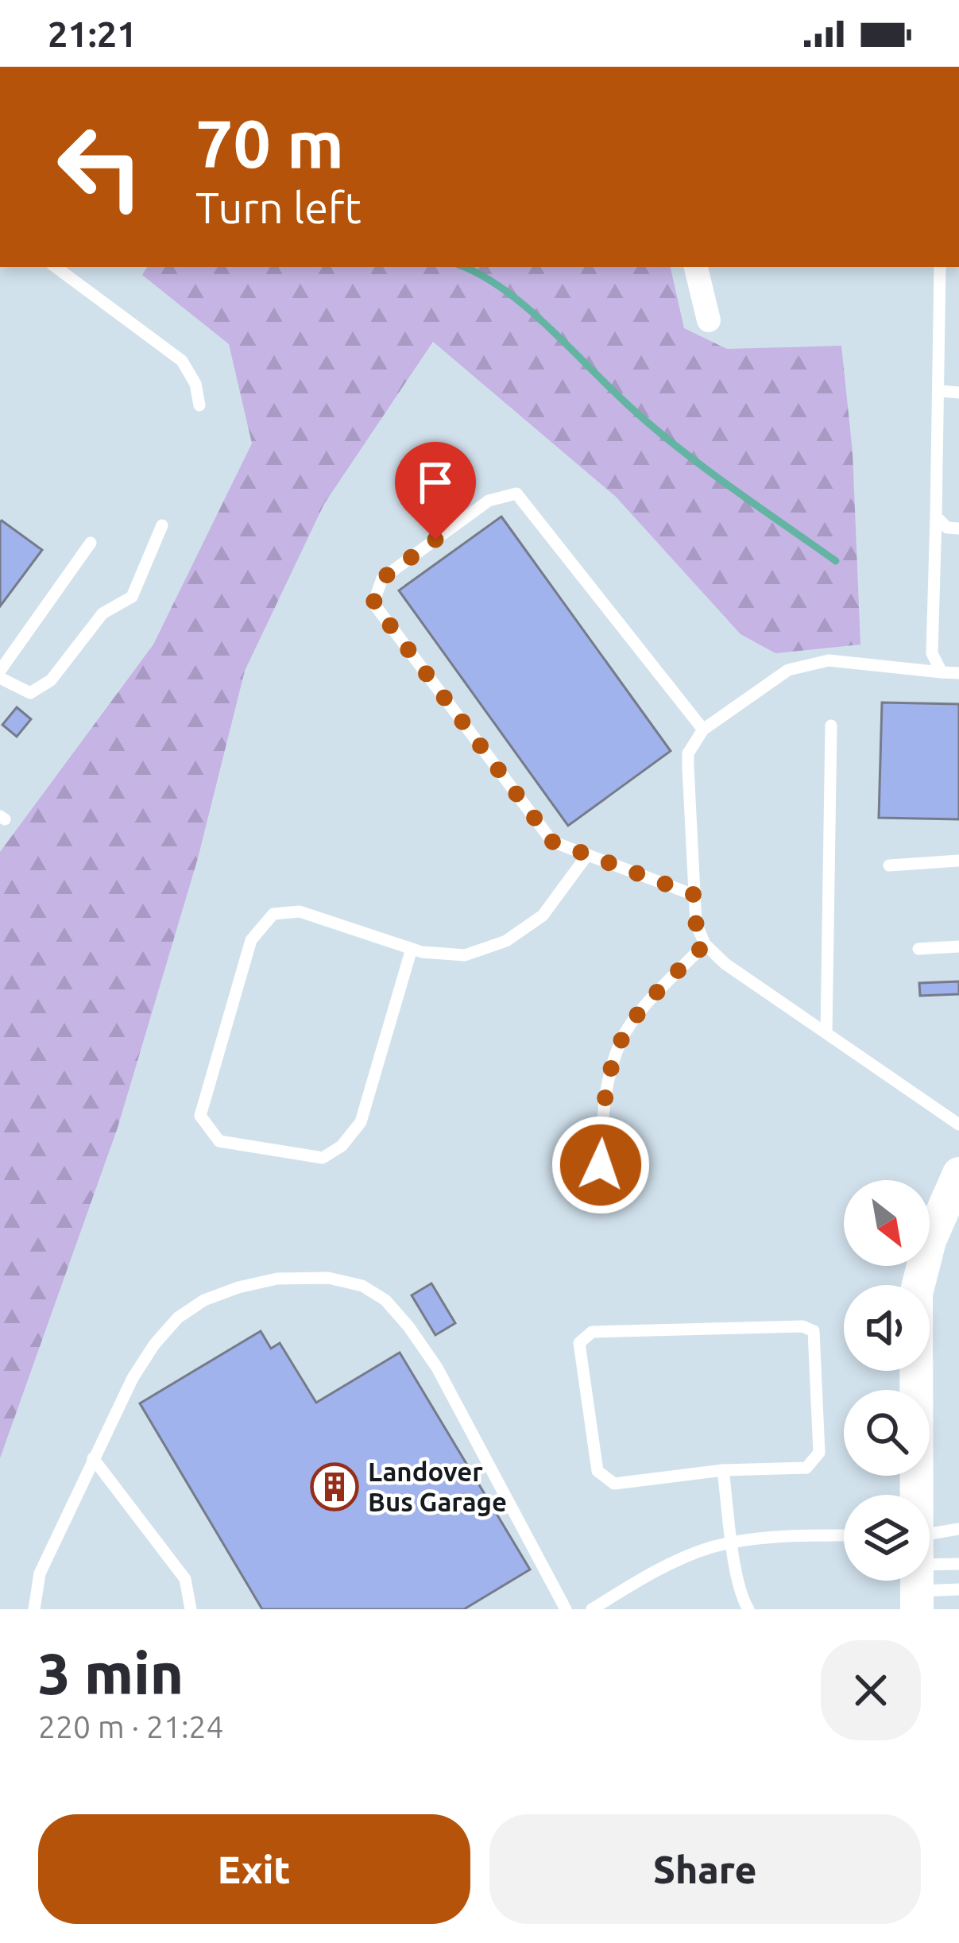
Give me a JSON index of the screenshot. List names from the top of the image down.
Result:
{
  "places": {
    "building": ["Landover Bus Garage"]
  },
  "north": "bottom right",
  "page": {
    "status": "21:21",
    "turn": ["70 m", "Turn left"],
    "heading": ["3 min", "220 m · 21:24"],
    "buttons": ["Exit", "Share"]
  }
}
